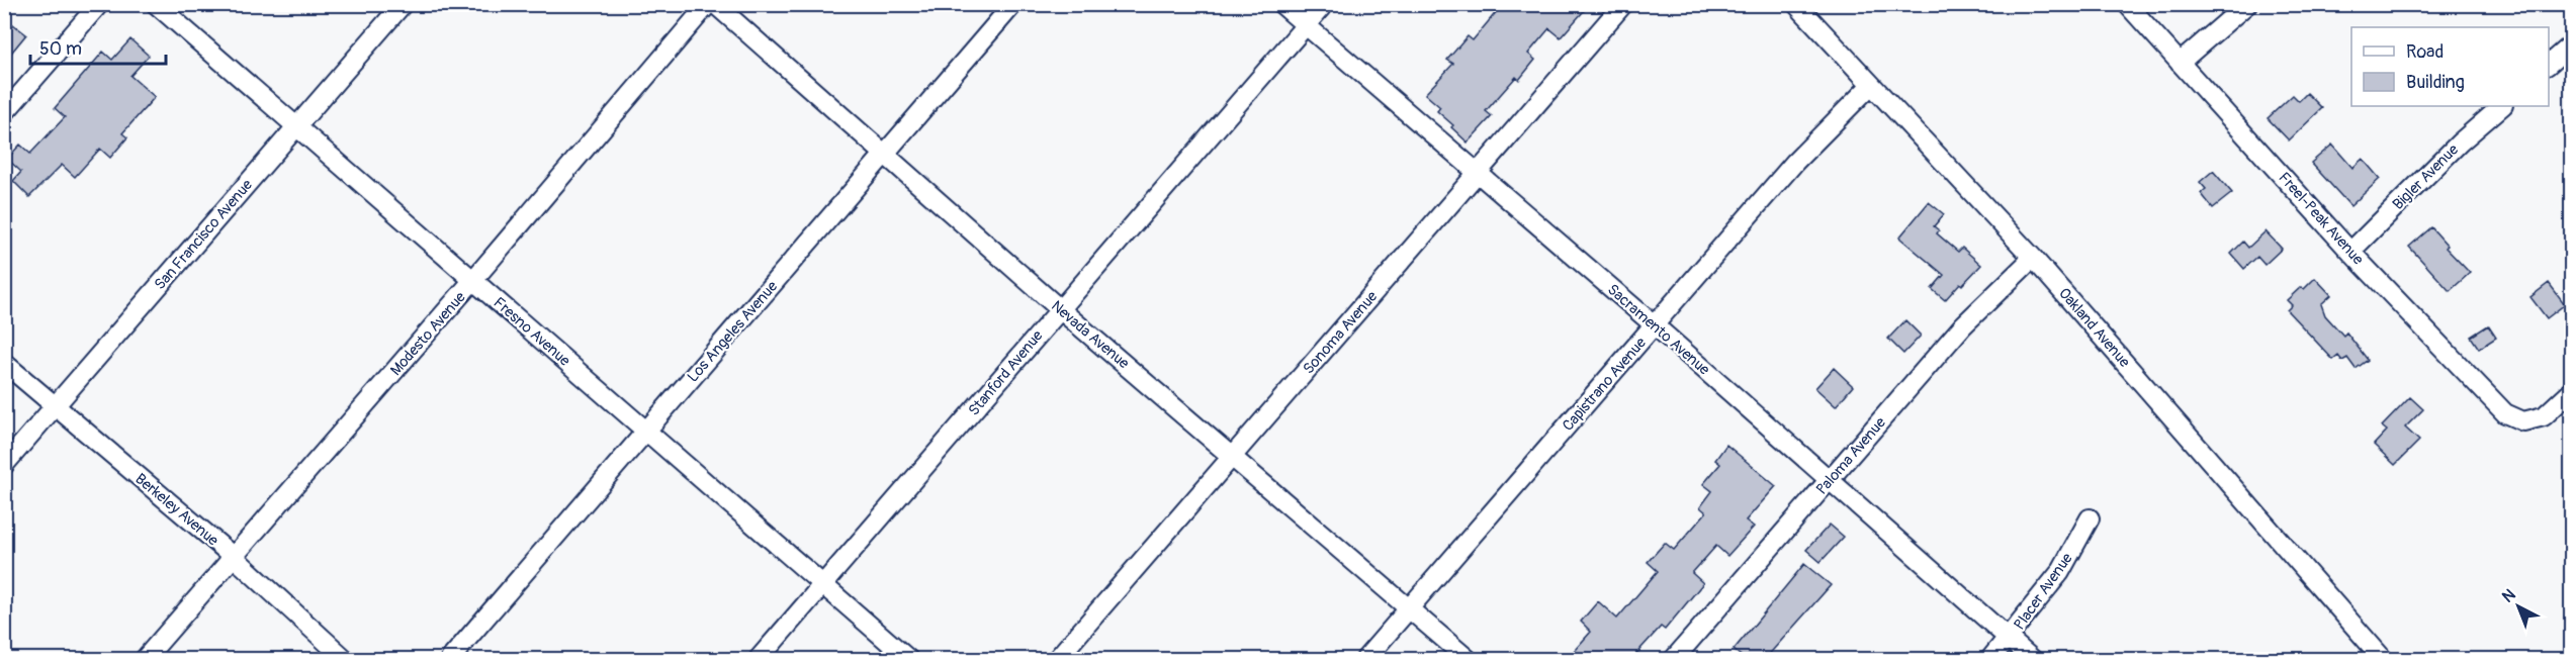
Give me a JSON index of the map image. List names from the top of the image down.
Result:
{
  "streets": {
    "street": [
      "Bigler Avenue",
      "Freel-Peak Avenue",
      "San Francisco Avenue",
      "Oakland Avenue",
      "Sacramento Avenue",
      "Fresno Avenue",
      "Los Angeles Avenue",
      "Sonoma Avenue",
      "Modesto Avenue",
      "Nevada Avenue",
      "Stanford Avenue",
      "Capistrano Avenue",
      "Paloma Avenue",
      "Berkeley Avenue",
      "Placer Avenue"
    ]
  },
  "crossings": [
    ["Bigler Avenue", "Freel-Peak Avenue"],
    ["San Francisco Avenue", "Fresno Avenue"],
    ["San Francisco Avenue", "Berkeley Avenue"],
    ["Oakland Avenue", "Capistrano Avenue"],
    ["Oakland Avenue", "Paloma Avenue"],
    ["Sacramento Avenue", "Sonoma Avenue"],
    ["Sacramento Avenue", "Stanford Avenue"],
    ["Sacramento Avenue", "Capistrano Avenue"],
    ["Sacramento Avenue", "Paloma Avenue"],
    ["Sacramento Avenue", "Placer Avenue"],
    ["Fresno Avenue", "Los Angeles Avenue"],
    ["Fresno Avenue", "Modesto Avenue"],
    ["Fresno Avenue", "Stanford Avenue"],
    ["Los Angeles Avenue", "Nevada Avenue"],
    ["Sonoma Avenue", "Nevada Avenue"],
    ["Modesto Avenue", "Berkeley Avenue"],
    ["Nevada Avenue", "Stanford Avenue"],
    ["Nevada Avenue", "Capistrano Avenue"]
  ],
  "legend": ["Road", "Building"],
  "scale_bar": "50 m",
  "north": "top left"
}
